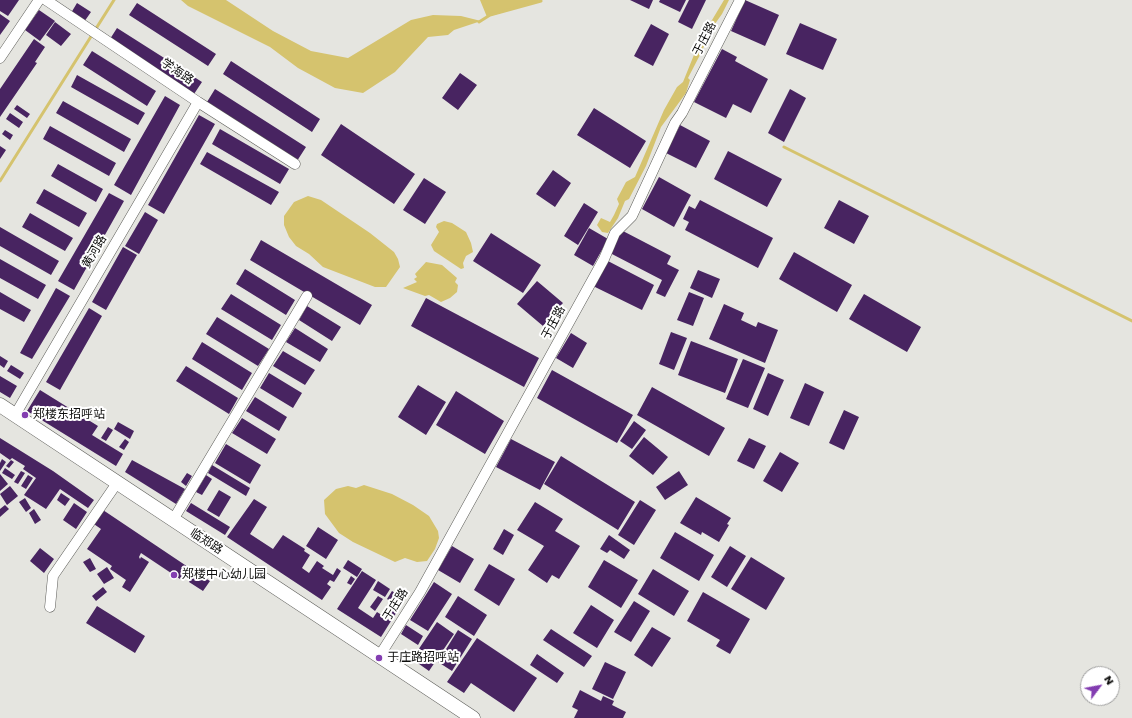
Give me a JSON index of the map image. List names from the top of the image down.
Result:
{
  "streets": {
    "main road": ["临郑路"],
    "street": ["于庄路", "学海路", "黄河路"]
  },
  "crossings": [
    ["于庄路", "临郑路"],
    ["学海路", "黄河路"],
    ["黄河路", "临郑路"]
  ],
  "places": ["郑楼东招呼站", "郑楼中心幼儿园", "于庄路招呼站"],
  "north": "top right"
}
